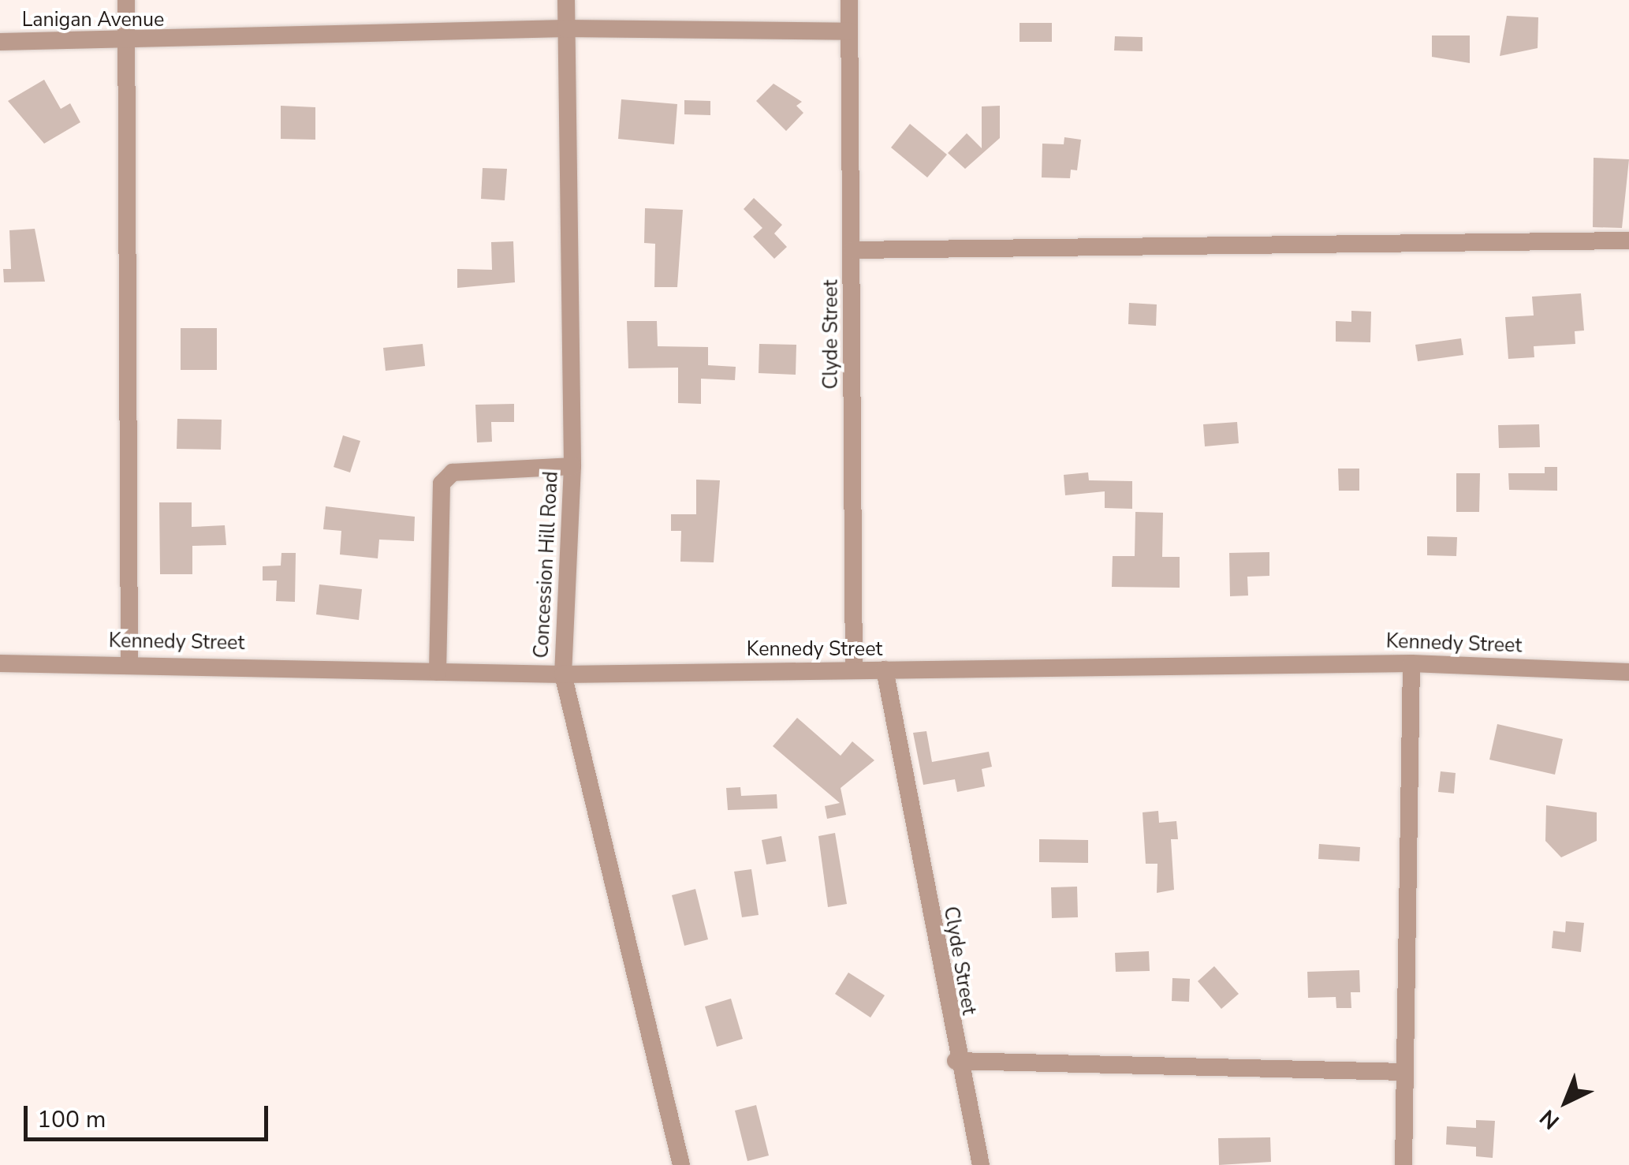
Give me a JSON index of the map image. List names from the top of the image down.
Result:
{
  "streets": {
    "street": [
      "Lanigan Avenue",
      "Clyde Street",
      "Concession Hill Road",
      "Kennedy Street"
    ]
  },
  "crossings": [
    ["Lanigan Avenue", "Clyde Street"],
    ["Lanigan Avenue", "Concession Hill Road"],
    ["Clyde Street", "Kennedy Street"],
    ["Concession Hill Road", "Kennedy Street"]
  ],
  "scale_bar": "100 m",
  "north": "bottom left"
}
